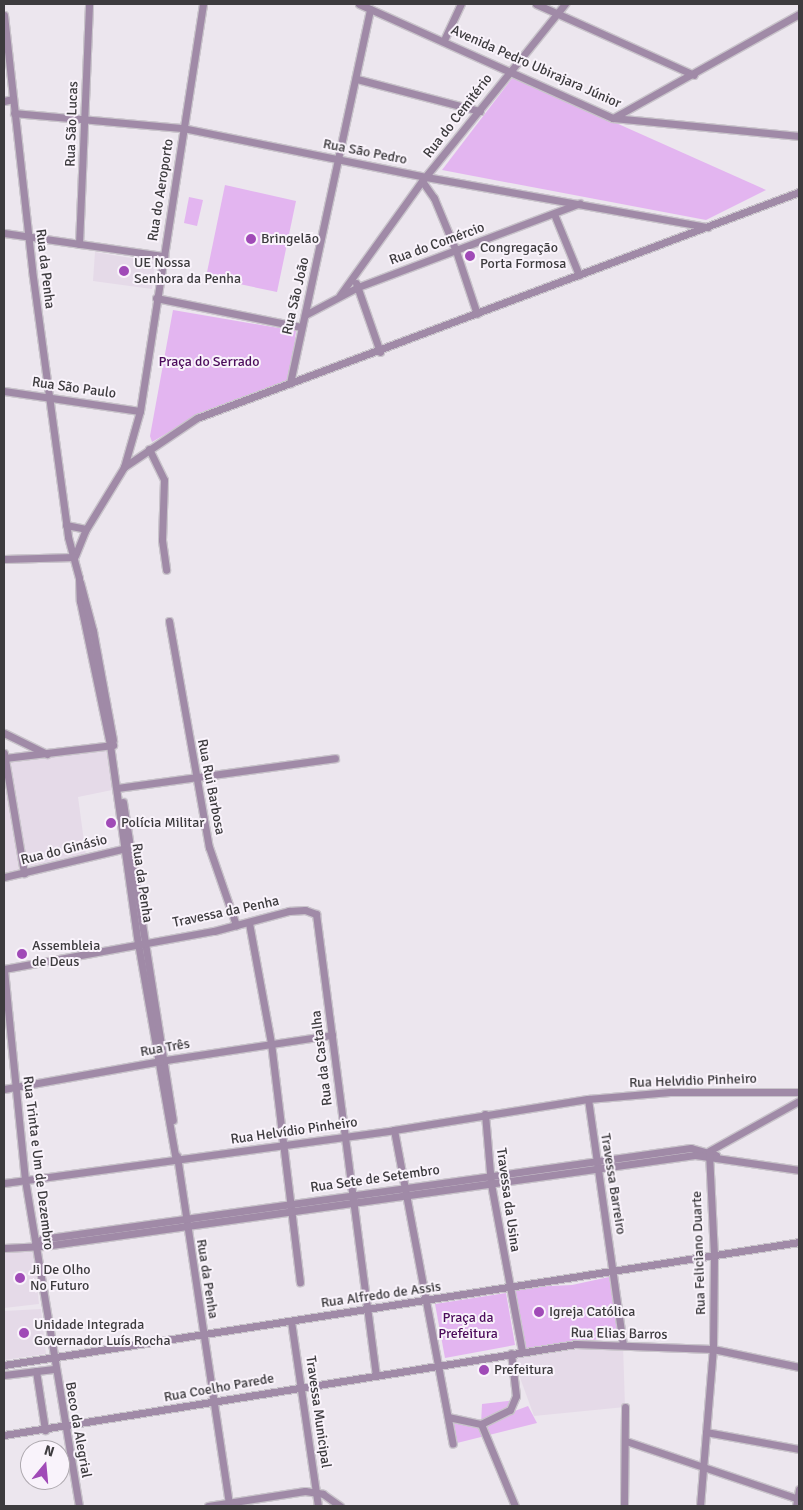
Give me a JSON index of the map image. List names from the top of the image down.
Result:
{
  "streets": {
    "street": [
      "Avenida Pedro Ubirajara Júnior",
      "Rua do Cemitério",
      "Rua São Lucas",
      "Rua São Pedro",
      "Rua do Aeroporto",
      "Rua do Comércio",
      "Rua da Penha",
      "Rua São João",
      "Rua São Paulo",
      "Rua Rui Barbosa",
      "Rua do Ginásio",
      "Travessa da Penha",
      "Rua Três",
      "Rua da Castalha",
      "Rua Helvidio Pinheiro",
      "Rua Helvídio Pinheiro",
      "Rua Trinta e Um de Dezembro",
      "Rua Sete de Setembro",
      "Travessa Barreiro",
      "Travessa da Usina",
      "Rua Feliciano Duarte",
      "Rua Alfredo de Assis",
      "Rua Elias Barros",
      "Rua Coelho Parede",
      "Travessa Municipal",
      "Beco da Alegrial"
    ]
  },
  "crossings": [
    ["Avenida Pedro Ubirajara Júnior", "Rua do Cemitério"],
    ["Avenida Pedro Ubirajara Júnior", "Rua São João"],
    ["Rua do Cemitério", "Rua São Pedro"],
    ["Rua do Cemitério", "Rua do Comércio"],
    ["Rua São Lucas", "Rua São Pedro"],
    ["Rua São Pedro", "Rua do Aeroporto"],
    ["Rua São Pedro", "Rua do Comércio"],
    ["Rua São Pedro", "Rua da Penha"],
    ["Rua São Pedro", "Rua São João"],
    ["Rua do Aeroporto", "Rua São Paulo"],
    ["Rua do Comércio", "Rua São João"],
    ["Rua da Penha", "Rua São Paulo"],
    ["Rua da Penha", "Rua do Ginásio"],
    ["Rua da Penha", "Travessa da Penha"],
    ["Rua da Penha", "Rua Três"],
    ["Rua da Penha", "Rua Helvídio Pinheiro"],
    ["Rua da Penha", "Rua Sete de Setembro"],
    ["Rua da Penha", "Rua Alfredo de Assis"],
    ["Rua da Penha", "Rua Coelho Parede"],
    ["Rua Rui Barbosa", "Travessa da Penha"],
    ["Travessa da Penha", "Rua da Castalha"],
    ["Travessa da Penha", "Rua Trinta e Um de Dezembro"],
    ["Rua Três", "Rua da Castalha"],
    ["Rua Três", "Rua Trinta e Um de Dezembro"],
    ["Rua da Castalha", "Rua Helvídio Pinheiro"],
    ["Rua da Castalha", "Rua Sete de Setembro"],
    ["Rua da Castalha", "Rua Alfredo de Assis"],
    ["Rua da Castalha", "Rua Coelho Parede"],
    ["Rua Helvidio Pinheiro", "Rua Helvídio Pinheiro"],
    ["Rua Helvidio Pinheiro", "Travessa Barreiro"],
    ["Rua Helvídio Pinheiro", "Rua Trinta e Um de Dezembro"],
    ["Rua Helvídio Pinheiro", "Travessa Barreiro"],
    ["Rua Helvídio Pinheiro", "Travessa da Usina"],
    ["Rua Trinta e Um de Dezembro", "Rua Sete de Setembro"],
    ["Rua Trinta e Um de Dezembro", "Rua Alfredo de Assis"],
    ["Rua Trinta e Um de Dezembro", "Beco da Alegrial"],
    ["Rua Sete de Setembro", "Travessa Barreiro"],
    ["Rua Sete de Setembro", "Travessa da Usina"],
    ["Rua Sete de Setembro", "Rua Feliciano Duarte"],
    ["Travessa Barreiro", "Rua Alfredo de Assis"],
    ["Travessa Barreiro", "Rua Elias Barros"],
    ["Travessa da Usina", "Rua Alfredo de Assis"],
    ["Travessa da Usina", "Rua Elias Barros"],
    ["Rua Feliciano Duarte", "Rua Alfredo de Assis"],
    ["Rua Feliciano Duarte", "Rua Elias Barros"],
    ["Rua Alfredo de Assis", "Travessa Municipal"],
    ["Rua Alfredo de Assis", "Beco da Alegrial"],
    ["Rua Elias Barros", "Rua Coelho Parede"],
    ["Rua Coelho Parede", "Travessa Municipal"],
    ["Rua Coelho Parede", "Beco da Alegrial"]
  ],
  "parks": ["Praça do Serrado", "Praça da Prefeitura"],
  "places": [
    "Bringelão",
    "Congregação Porta Formosa",
    "UE Nossa Senhora da Penha",
    "Polícia Militar",
    "Assembleia de Deus",
    "Ji De Olho No Futuro",
    "Igreja Católica",
    "Unidade Integrada Governador Luís Rocha",
    "Prefeitura"
  ],
  "north": "top"
}
